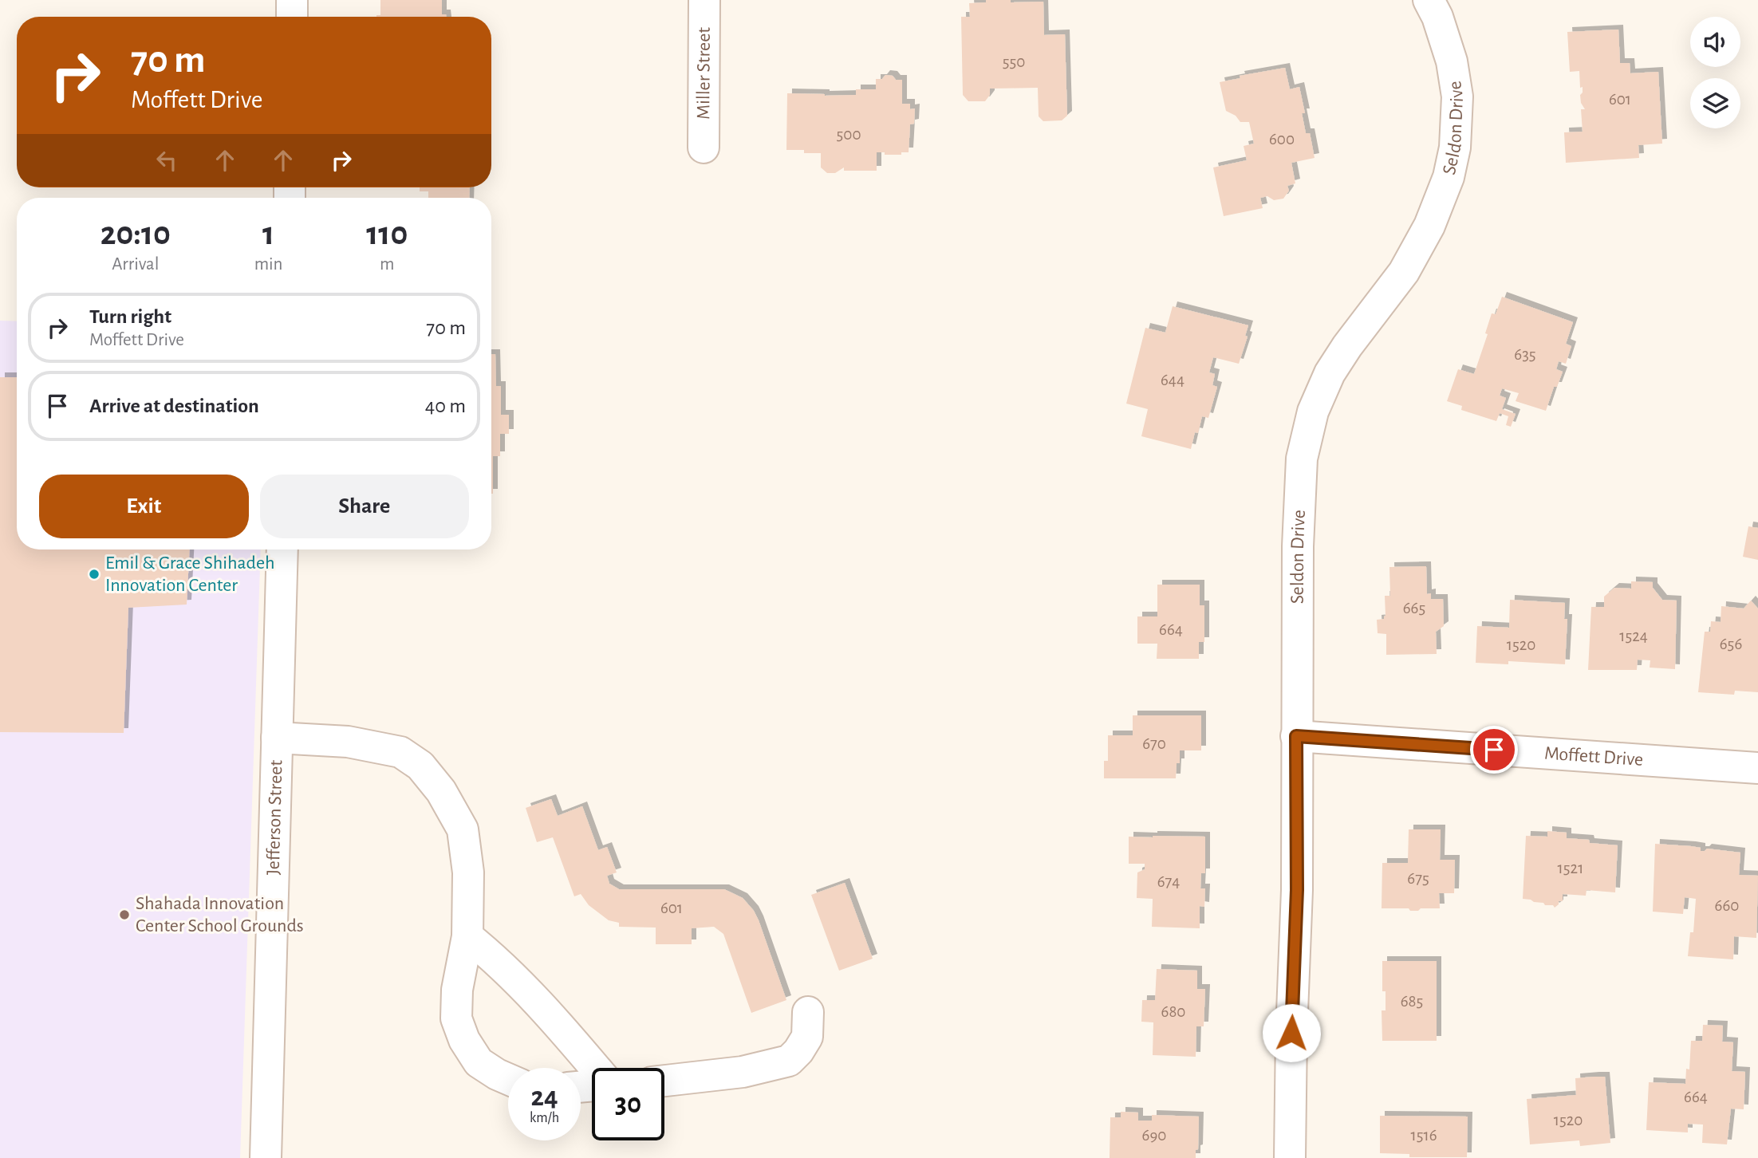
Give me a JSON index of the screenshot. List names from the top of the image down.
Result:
{
  "streets": {
    "street": [
      "Miller Street",
      "Seldon Drive",
      "Moffett Drive",
      "Jefferson Street"
    ]
  },
  "crossings": [
    ["Seldon Drive", "Moffett Drive"]
  ],
  "places": ["Emil & Grace Shihadeh Innovation Center", "Shahada Innovation Center School Grounds"],
  "house_numbers": [
    "550",
    "601",
    "500",
    "600",
    "635",
    "644",
    "665",
    "664",
    "1524",
    "656",
    "1520",
    "670",
    "1521",
    "675",
    "674",
    "660",
    "601",
    "685",
    "680",
    "664",
    "1520",
    "690",
    "1516"
  ],
  "page": {
    "turn": ["70 m", "Moffett Drive"],
    "eta": [
      "20:10",
      "Arrival",
      "1",
      "min",
      "110",
      "m"
    ],
    "list": [
      {
        "name": "Turn right",
        "note": "Moffett Drive",
        "value": "70 m"
      },
      {
        "name": "Arrive at destination",
        "value": "40 m"
      }
    ],
    "buttons": ["Exit", "Share"],
    "speed": "24 km/h",
    "limit": "30"
  }
}
